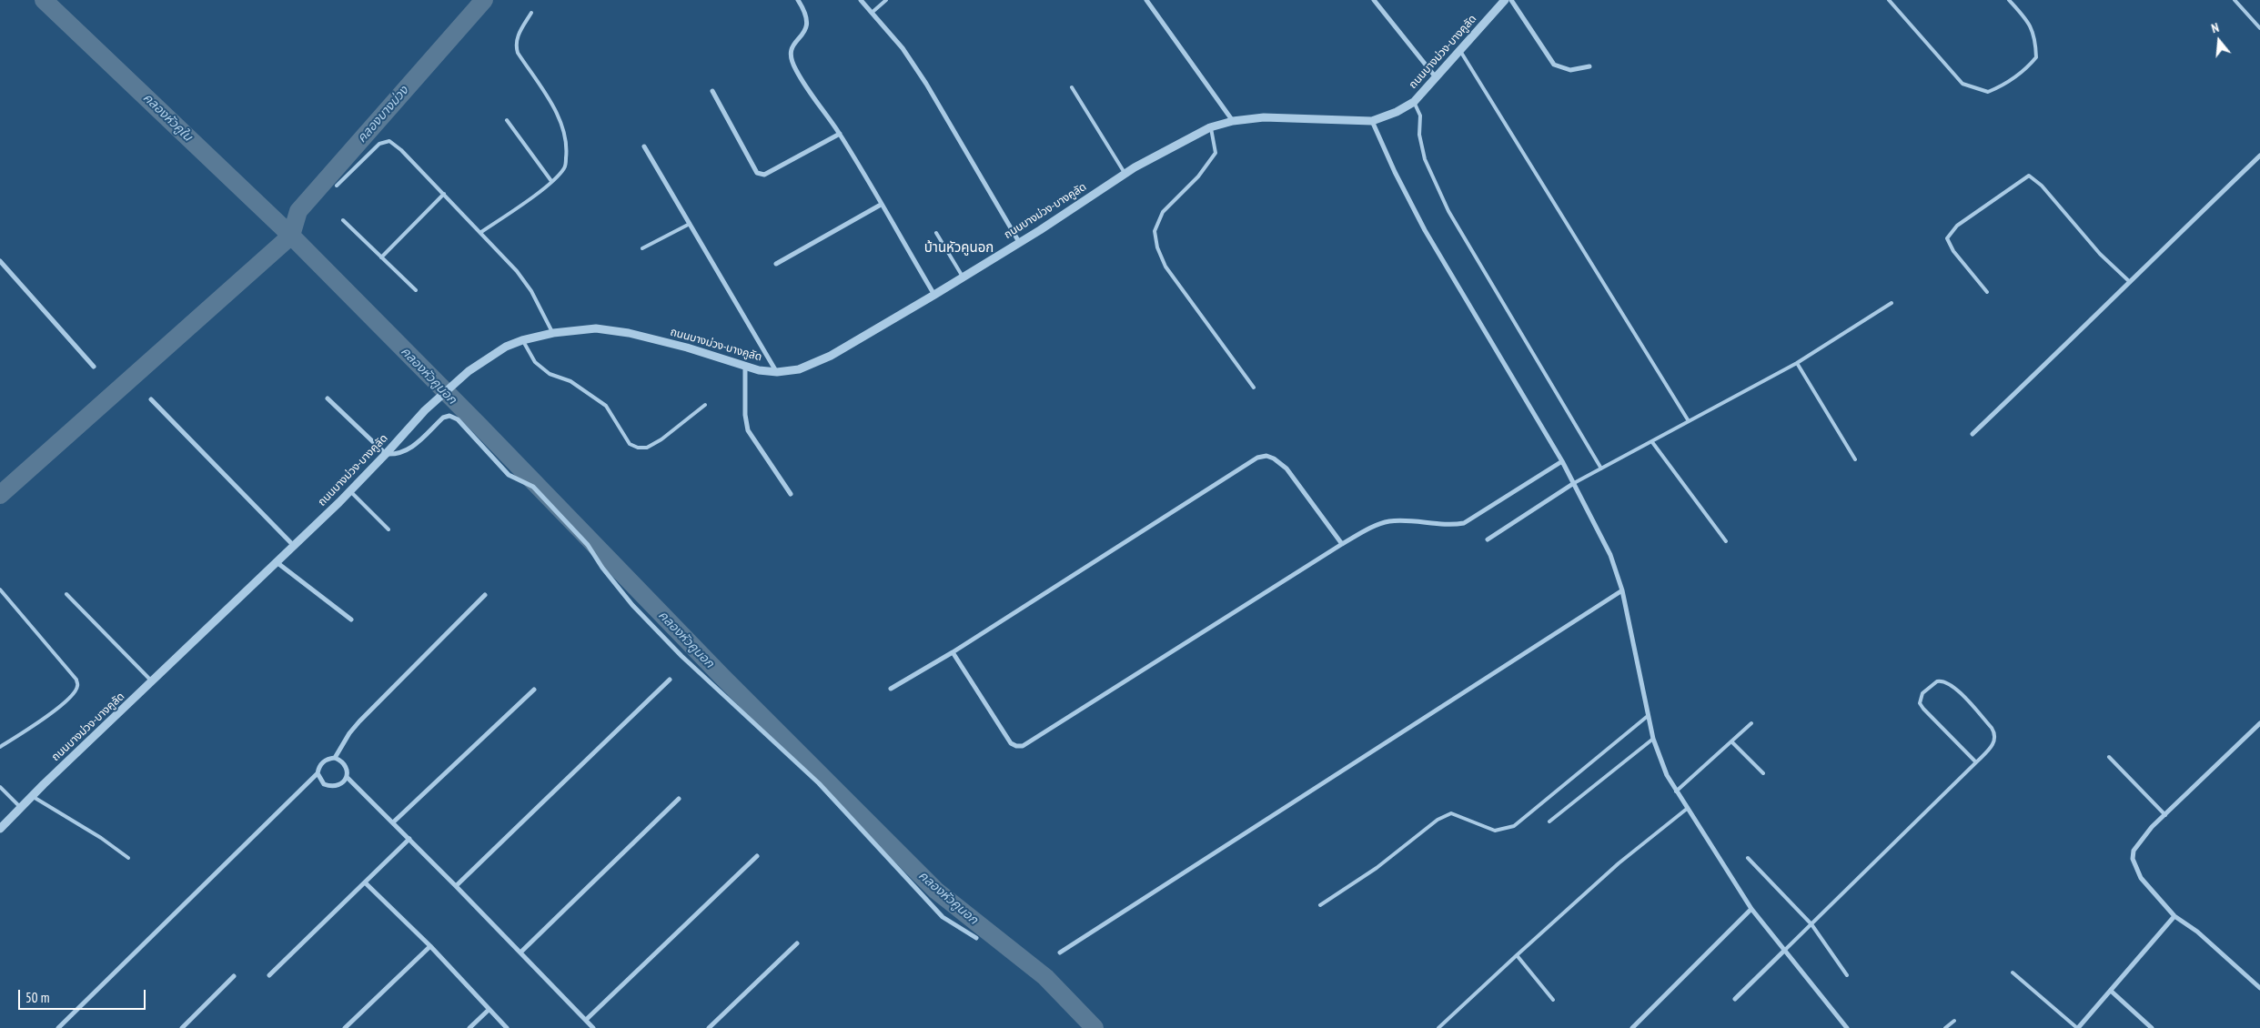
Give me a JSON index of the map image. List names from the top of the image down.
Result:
{
  "streets": {
    "street": ["ถนนบางม่วง-บางคูลัด"]
  },
  "districts": ["บ้านหัวคูนอก"],
  "water": ["คลองบางม่วง", "คลองหัวคูใน", "คลองหัวคูนอก"],
  "scale_bar": "50 m",
  "north": "top"
}
